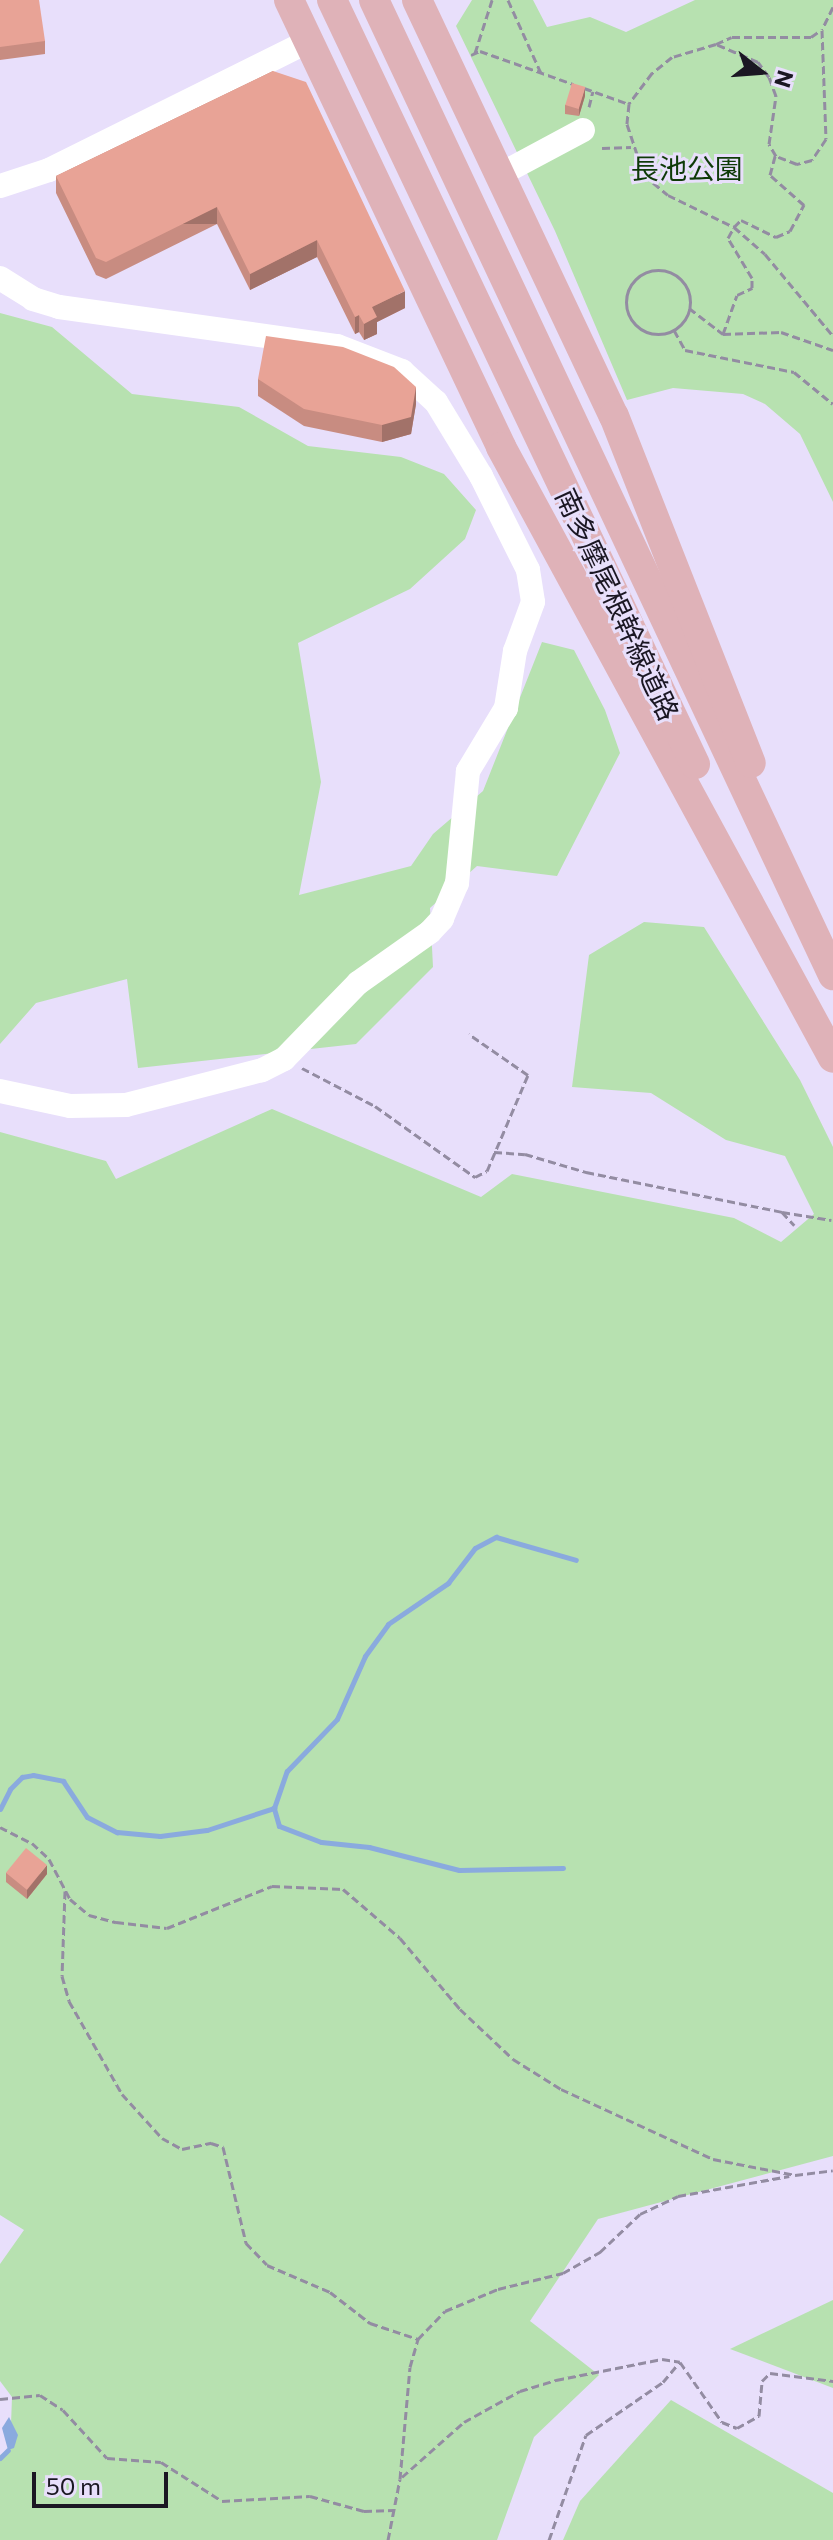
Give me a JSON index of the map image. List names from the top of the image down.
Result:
{
  "streets": {
    "main road": ["南多摩尾根幹線道路"]
  },
  "parks": ["長池公園"],
  "scale_bar": "50 m",
  "north": "right"
}
